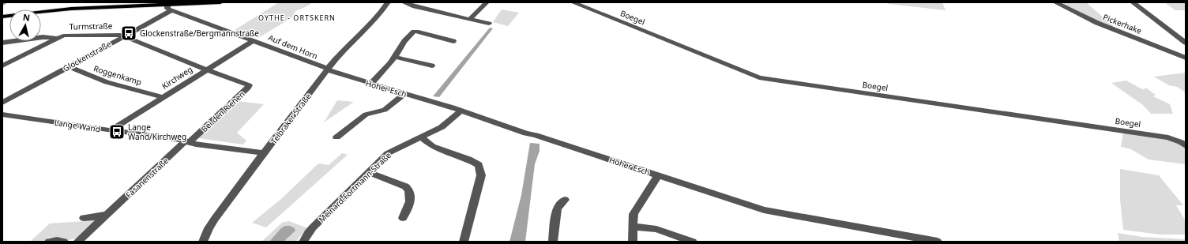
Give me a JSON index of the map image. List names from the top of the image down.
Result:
{
  "streets": {
    "street": [
      "Boegel",
      "Pickerhake",
      "Turmstraße",
      "Auf dem Horn",
      "Glockenstraße",
      "Roggenkamp",
      "Kirchweg",
      "Hoher Esch",
      "Bei den Riehen",
      "Telbraker Straße",
      "Lange Wand",
      "Fasanenstraße",
      "Meinard-Fortmann-Straße"
    ]
  },
  "crossings": [
    ["Turmstraße", "Glockenstraße"],
    ["Auf dem Horn", "Glockenstraße"],
    ["Auf dem Horn", "Kirchweg"],
    ["Auf dem Horn", "Hoher Esch"],
    ["Auf dem Horn", "Telbraker Straße"],
    ["Glockenstraße", "Roggenkamp"],
    ["Roggenkamp", "Kirchweg"],
    ["Kirchweg", "Bei den Riehen"],
    ["Kirchweg", "Lange Wand"],
    ["Hoher Esch", "Telbraker Straße"],
    ["Hoher Esch", "Meinard-Fortmann-Straße"],
    ["Bei den Riehen", "Lange Wand"],
    ["Bei den Riehen", "Fasanenstraße"],
    ["Telbraker Straße", "Lange Wand"],
    ["Lange Wand", "Fasanenstraße"]
  ],
  "districts": ["OYTHE - ORTSKERN"],
  "places": {
    "bus stop": ["Glockenstraße/Bergmannstraße", "Lange Wand/Kirchweg"]
  },
  "north": "top"
}
